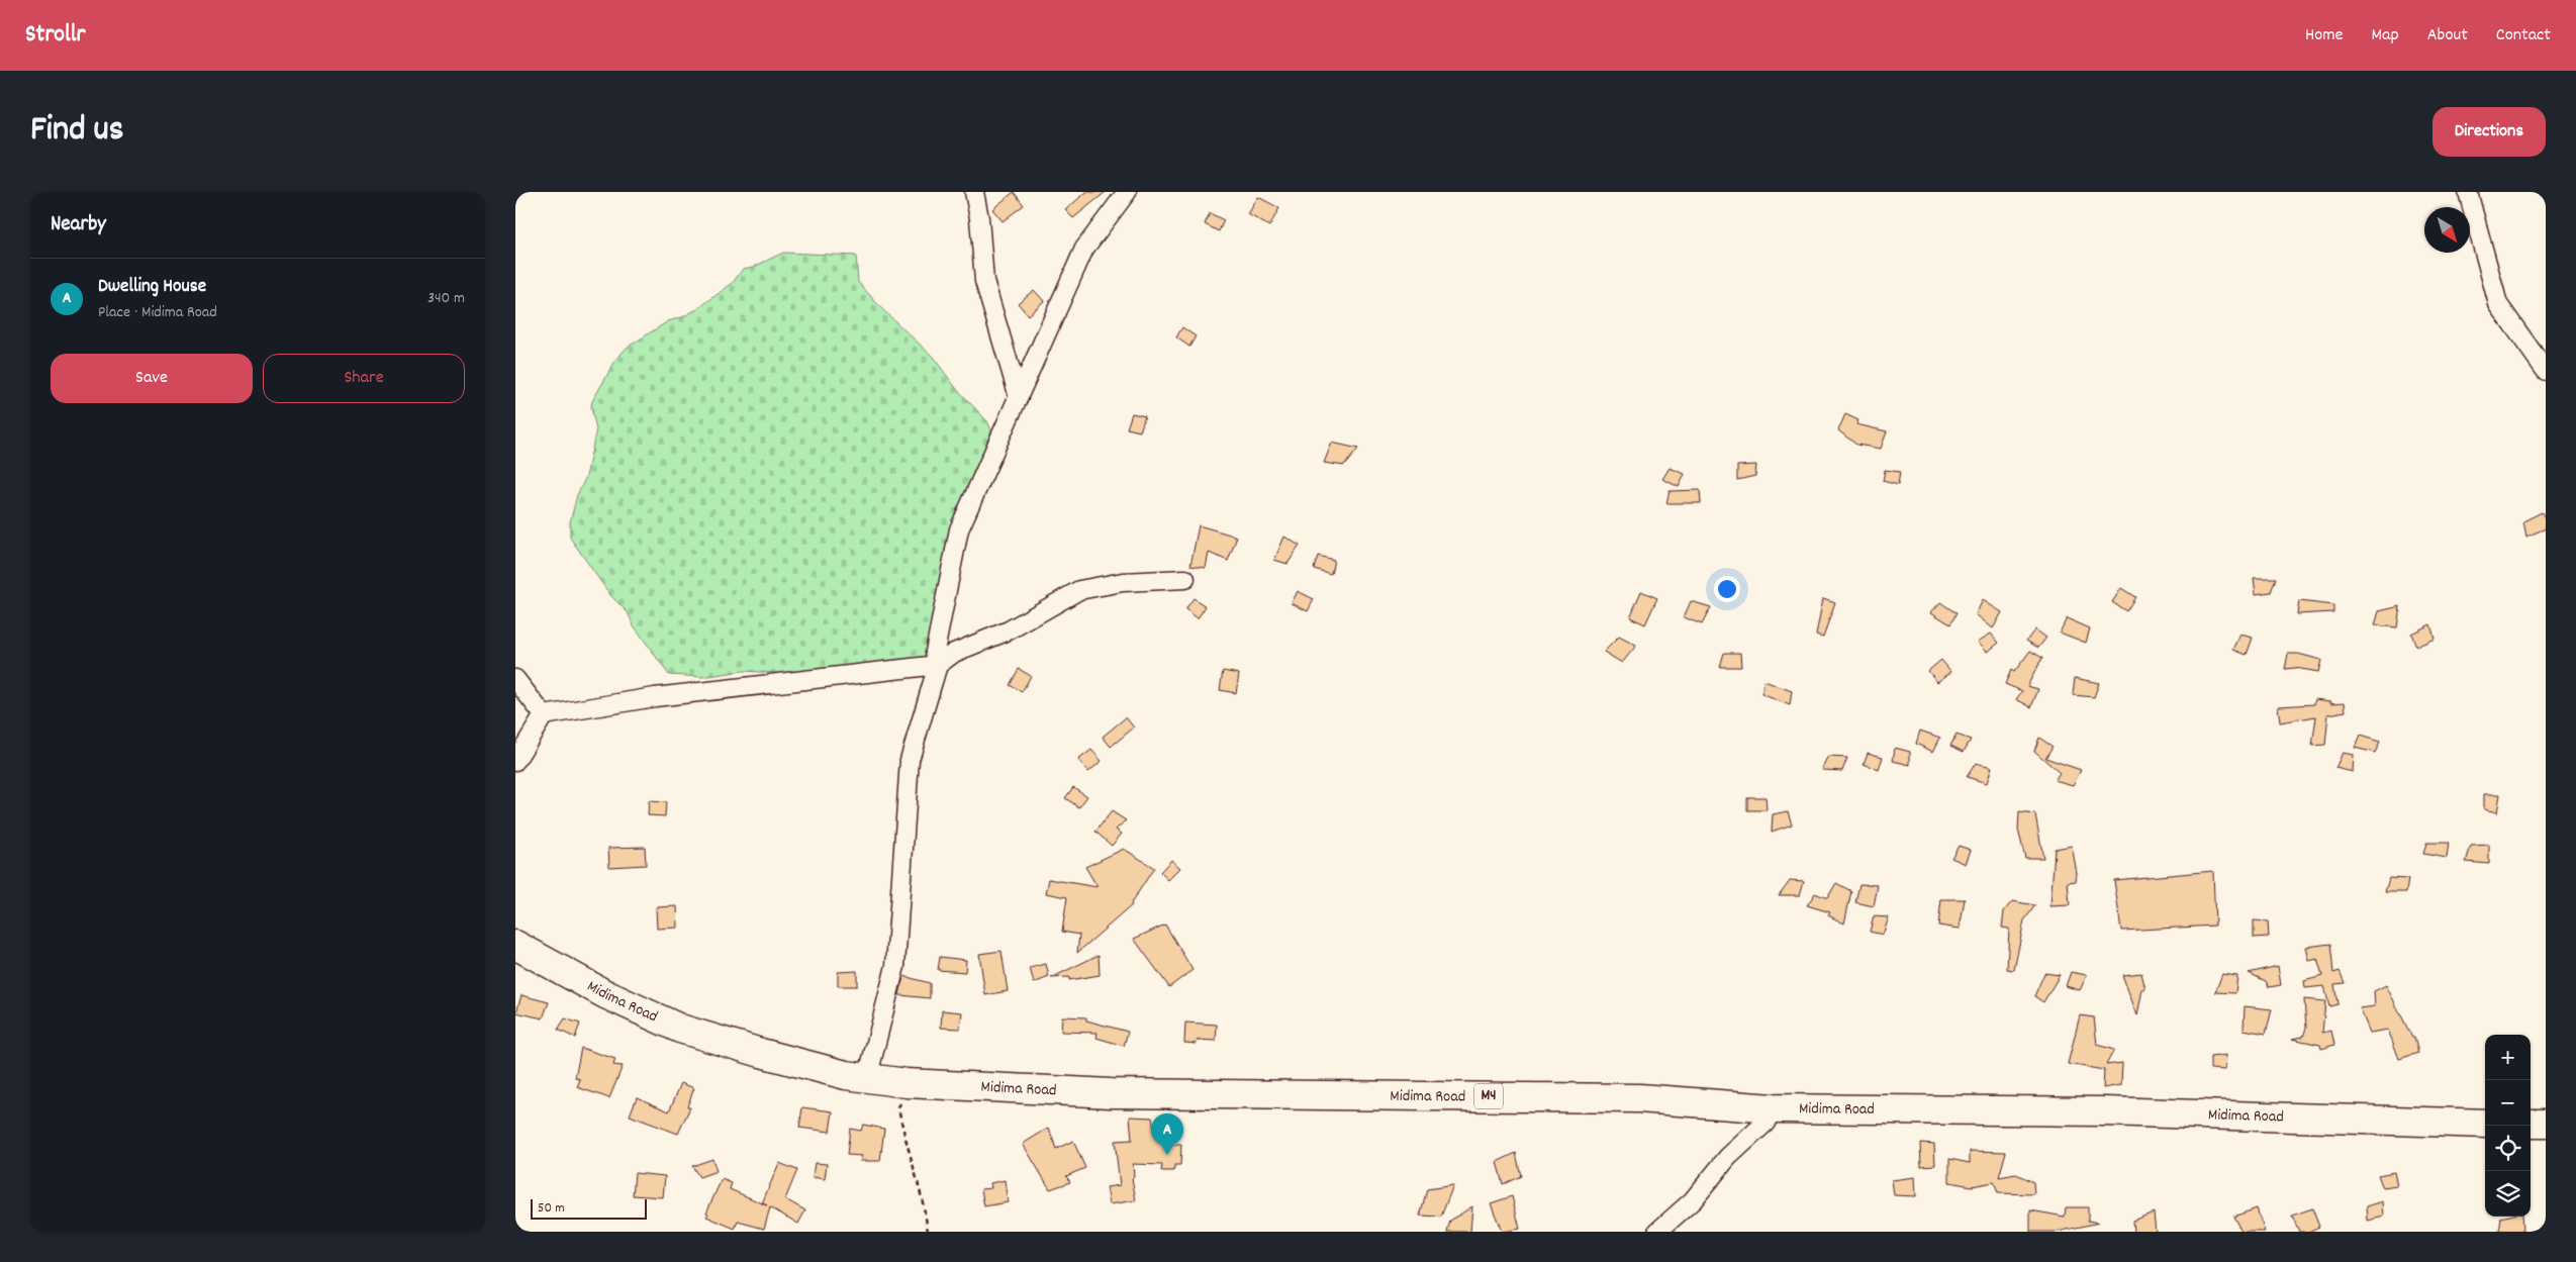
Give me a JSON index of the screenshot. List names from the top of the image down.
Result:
{
  "streets": {
    "main road": ["Midima Road", "M4"]
  },
  "scale_bar": "50 m",
  "north": "bottom right",
  "page": {
    "header": "Strollr",
    "nav": [
      "Home",
      "Map",
      "About",
      "Contact"
    ],
    "title": "Find us",
    "buttons": [
      "Directions",
      ["Save", "Share"]
    ],
    "heading": "Nearby",
    "list": [
      {
        "mark": "A",
        "name": "Dwelling House",
        "note": "Place · Midima Road",
        "value": "340 m"
      }
    ],
    "map_buttons": ["+", "−"],
    "pins": "A",
    "scale": "50 m"
  }
}
